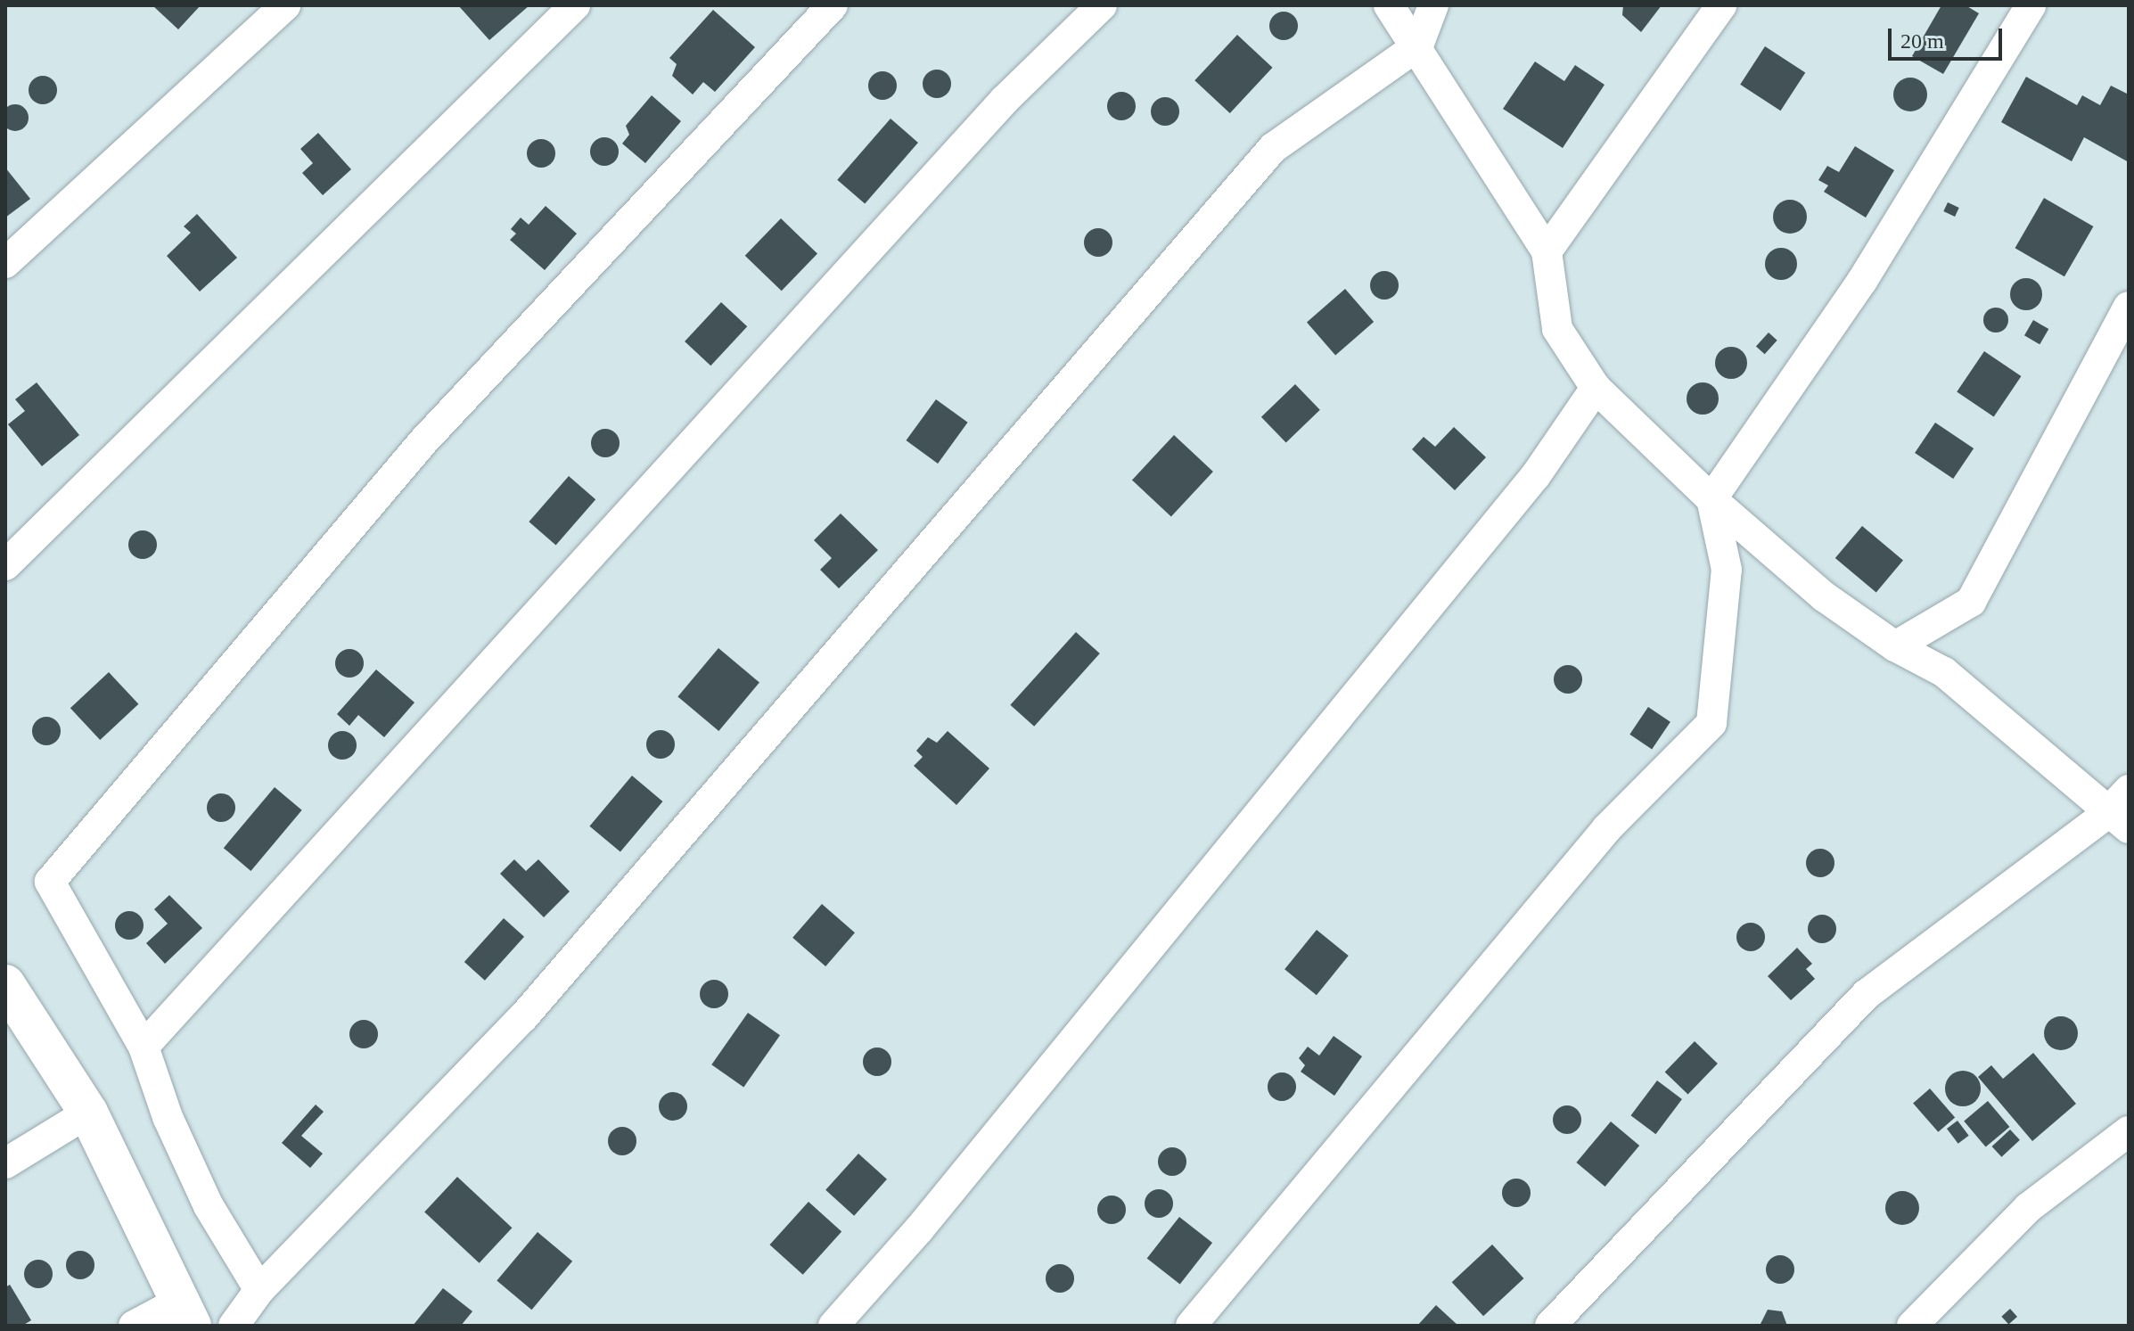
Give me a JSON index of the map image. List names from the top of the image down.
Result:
{
  "scale_bar": "20 m"
}
